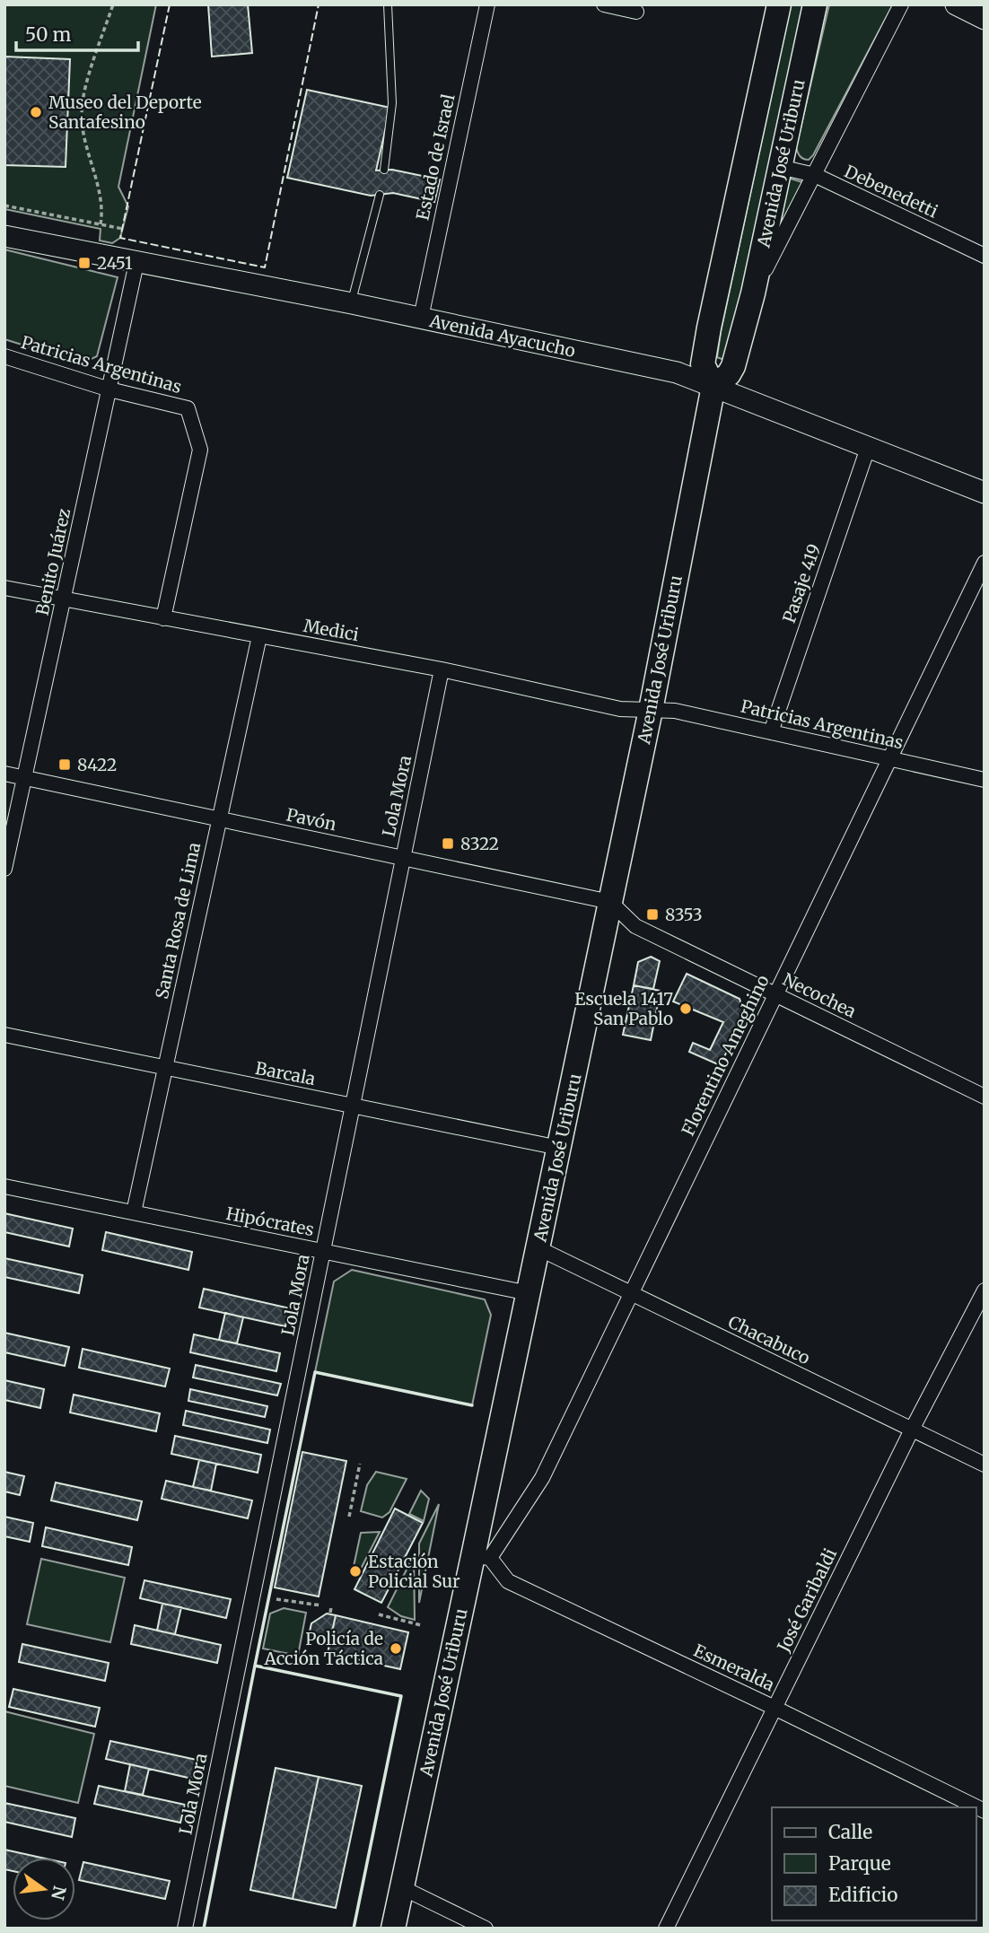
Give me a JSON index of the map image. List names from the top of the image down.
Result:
{
  "streets": {
    "main road": ["Avenida José Uriburu", "Avenida Ayacucho"],
    "street": [
      "Estado de Israel",
      "Debenedetti",
      "Patricias Argentinas",
      "Benito Juárez",
      "Pasaje 419",
      "Medici",
      "Lola Mora",
      "Pavón",
      "Santa Rosa de Lima",
      "Necochea",
      "Florentino Ameghino",
      "Barcala",
      "Hipócrates",
      "Chacabuco",
      "José Garibaldi",
      "Esmeralda"
    ]
  },
  "crossings": [
    ["Estado de Israel", "Avenida Ayacucho"],
    ["Avenida José Uriburu", "Debenedetti"],
    ["Avenida José Uriburu", "Avenida Ayacucho"],
    ["Avenida José Uriburu", "Patricias Argentinas"],
    ["Avenida José Uriburu", "Medici"],
    ["Avenida José Uriburu", "Pavón"],
    ["Avenida José Uriburu", "Necochea"],
    ["Avenida José Uriburu", "Florentino Ameghino"],
    ["Avenida José Uriburu", "Barcala"],
    ["Avenida José Uriburu", "Hipócrates"],
    ["Avenida José Uriburu", "Chacabuco"],
    ["Avenida José Uriburu", "Esmeralda"],
    ["Avenida Ayacucho", "Benito Juárez"],
    ["Avenida Ayacucho", "Pasaje 419"],
    ["Patricias Argentinas", "Benito Juárez"],
    ["Patricias Argentinas", "Pasaje 419"],
    ["Patricias Argentinas", "Medici"],
    ["Patricias Argentinas", "Florentino Ameghino"],
    ["Benito Juárez", "Medici"],
    ["Benito Juárez", "Pavón"],
    ["Medici", "Lola Mora"],
    ["Medici", "Santa Rosa de Lima"],
    ["Lola Mora", "Pavón"],
    ["Lola Mora", "Barcala"],
    ["Lola Mora", "Hipócrates"],
    ["Pavón", "Santa Rosa de Lima"],
    ["Pavón", "Necochea"],
    ["Santa Rosa de Lima", "Barcala"],
    ["Santa Rosa de Lima", "Hipócrates"],
    ["Necochea", "Florentino Ameghino"],
    ["Florentino Ameghino", "Chacabuco"],
    ["Florentino Ameghino", "Esmeralda"],
    ["Chacabuco", "José Garibaldi"],
    ["José Garibaldi", "Esmeralda"]
  ],
  "places": {
    "other": [
      "Museo del Deporte Santafesino",
      "Escuela 1417 San Pablo",
      "Estación Policial Sur",
      "Policía de Acción Táctica"
    ],
    "transit": [
      "2451",
      "8422",
      "8322",
      "8353"
    ]
  },
  "legend": ["Calle", "Parque", "Edificio"],
  "scale_bar": "50 m",
  "north": "right"
}
